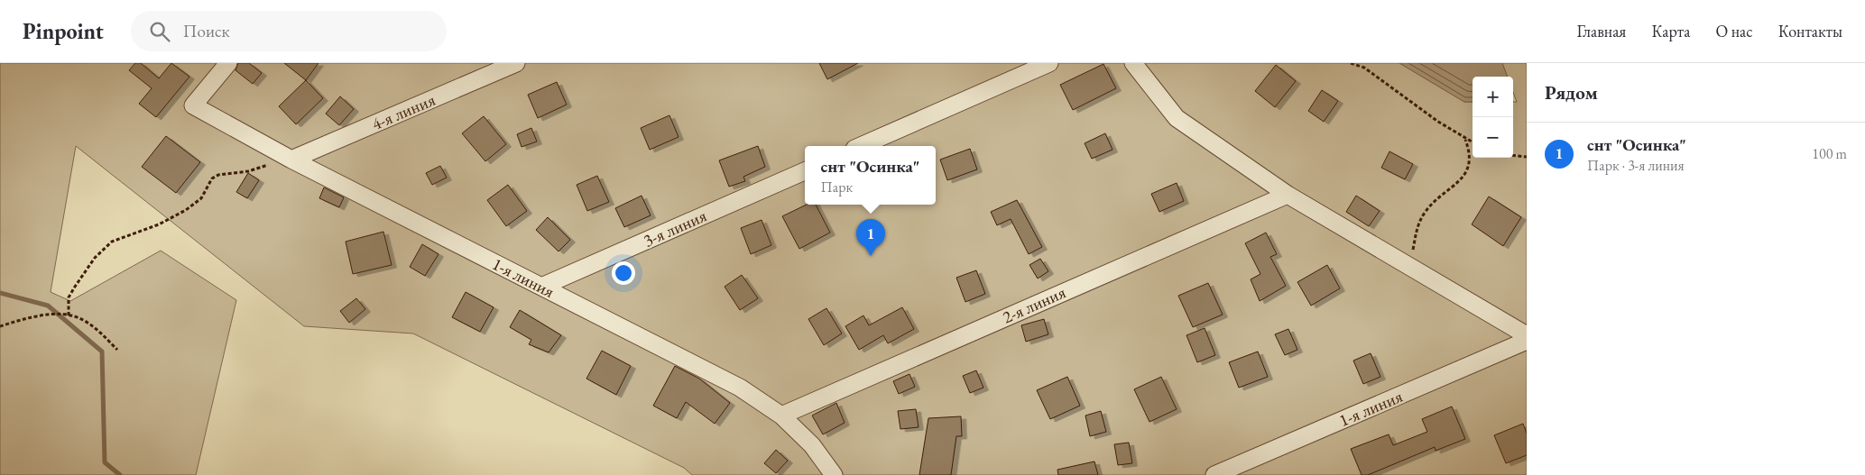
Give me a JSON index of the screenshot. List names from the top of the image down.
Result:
{
  "streets": {
    "street": [
      "4-я линия",
      "3-я линия",
      "1-я линия",
      "2-я линия"
    ]
  },
  "crossings": [
    ["4-я линия", "1-я линия"],
    ["3-я линия", "1-я линия"],
    ["1-я линия", "2-я линия"]
  ],
  "page": {
    "header": "Pinpoint",
    "search": "Поиск",
    "nav": [
      "Главная",
      "Карта",
      "О нас",
      "Контакты"
    ],
    "heading": "Рядом",
    "map_buttons": ["+", "−"],
    "list": [
      {
        "mark": "1",
        "name": "снт \"Осинка\"",
        "note": "Парк · 3-я линия",
        "value": "100 m"
      }
    ],
    "popup": ["снт \"Осинка\"", "Парк"],
    "pins": "1"
  }
}
